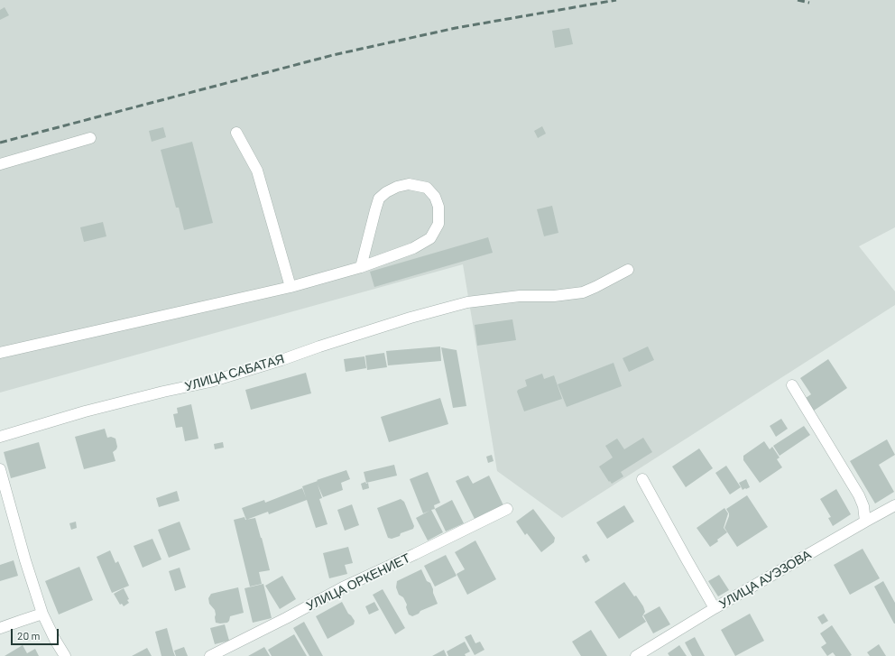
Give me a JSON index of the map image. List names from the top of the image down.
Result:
{
  "streets": {
    "street": ["УЛИЦА САБАТАЯ", "УЛИЦА АУЭЗОВА", "УЛИЦА ОРКЕНИЕТ"]
  },
  "scale_bar": "20 m"
}
